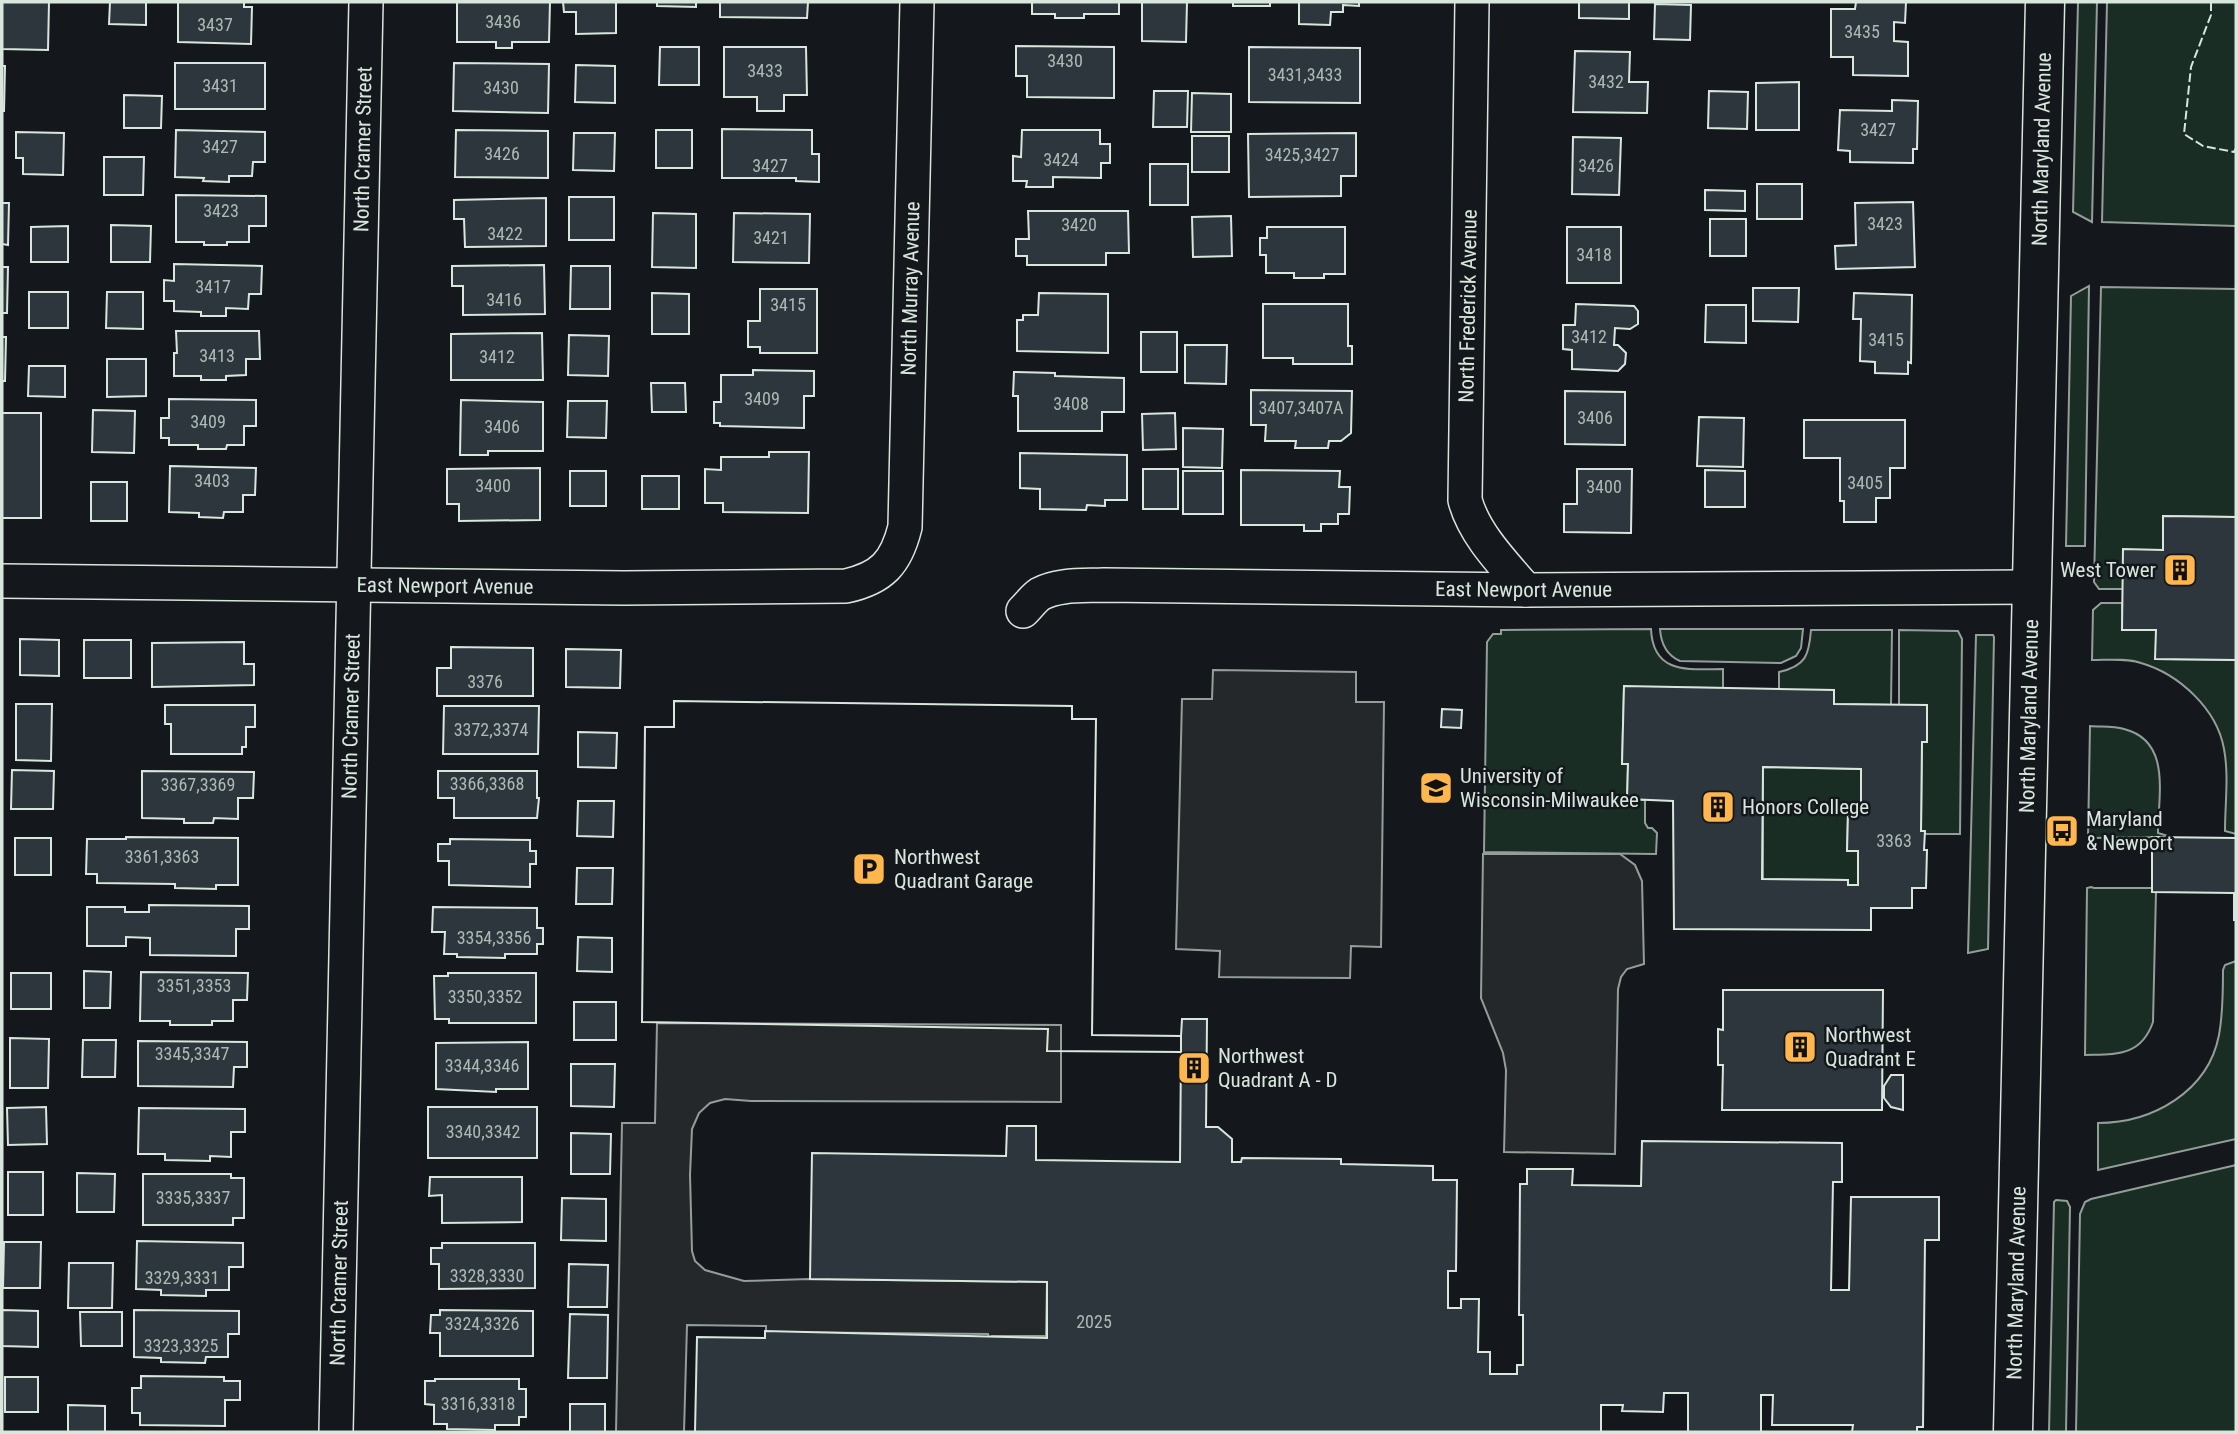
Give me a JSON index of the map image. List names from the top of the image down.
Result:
{
  "streets": {
    "street": [
      "North Cramer Street",
      "North Maryland Avenue",
      "North Murray Avenue",
      "North Frederick Avenue",
      "East Newport Avenue"
    ]
  },
  "crossings": [
    ["North Cramer Street", "East Newport Avenue"],
    ["North Maryland Avenue", "East Newport Avenue"],
    ["North Murray Avenue", "East Newport Avenue"],
    ["North Frederick Avenue", "East Newport Avenue"]
  ],
  "places": {
    "building": [
      "West Tower",
      "Honors College",
      "Northwest Quadrant E",
      "Northwest Quadrant A - D"
    ],
    "school or university": ["University of Wisconsin-Milwaukee"],
    "bus stop": ["Maryland & Newport"],
    "parking": ["Northwest Quadrant Garage"]
  },
  "house_numbers": [
    "3436",
    "3437",
    "3435",
    "3430",
    "3433",
    "3431,3433",
    "3432",
    "3431",
    "3430",
    "3427",
    "3427",
    "3426",
    "3425,3427",
    "3424",
    "3427",
    "3426",
    "3423",
    "3423",
    "3420",
    "3422",
    "3421",
    "3418",
    "3417",
    "3416",
    "3415",
    "3412",
    "3415",
    "3413",
    "3412",
    "3409",
    "3408",
    "3407,3407A",
    "3406",
    "3409",
    "3406",
    "3403",
    "3405",
    "3400",
    "3400",
    "3376",
    "3372,3374",
    "3366,3368",
    "3367,3369",
    "3363",
    "3361,3363",
    "3354,3356",
    "3351,3353",
    "3350,3352",
    "3345,3347",
    "3344,3346",
    "3340,3342",
    "3335,3337",
    "3328,3330",
    "3329,3331",
    "2025",
    "3324,3326",
    "3323,3325",
    "3316,3318"
  ]
}
